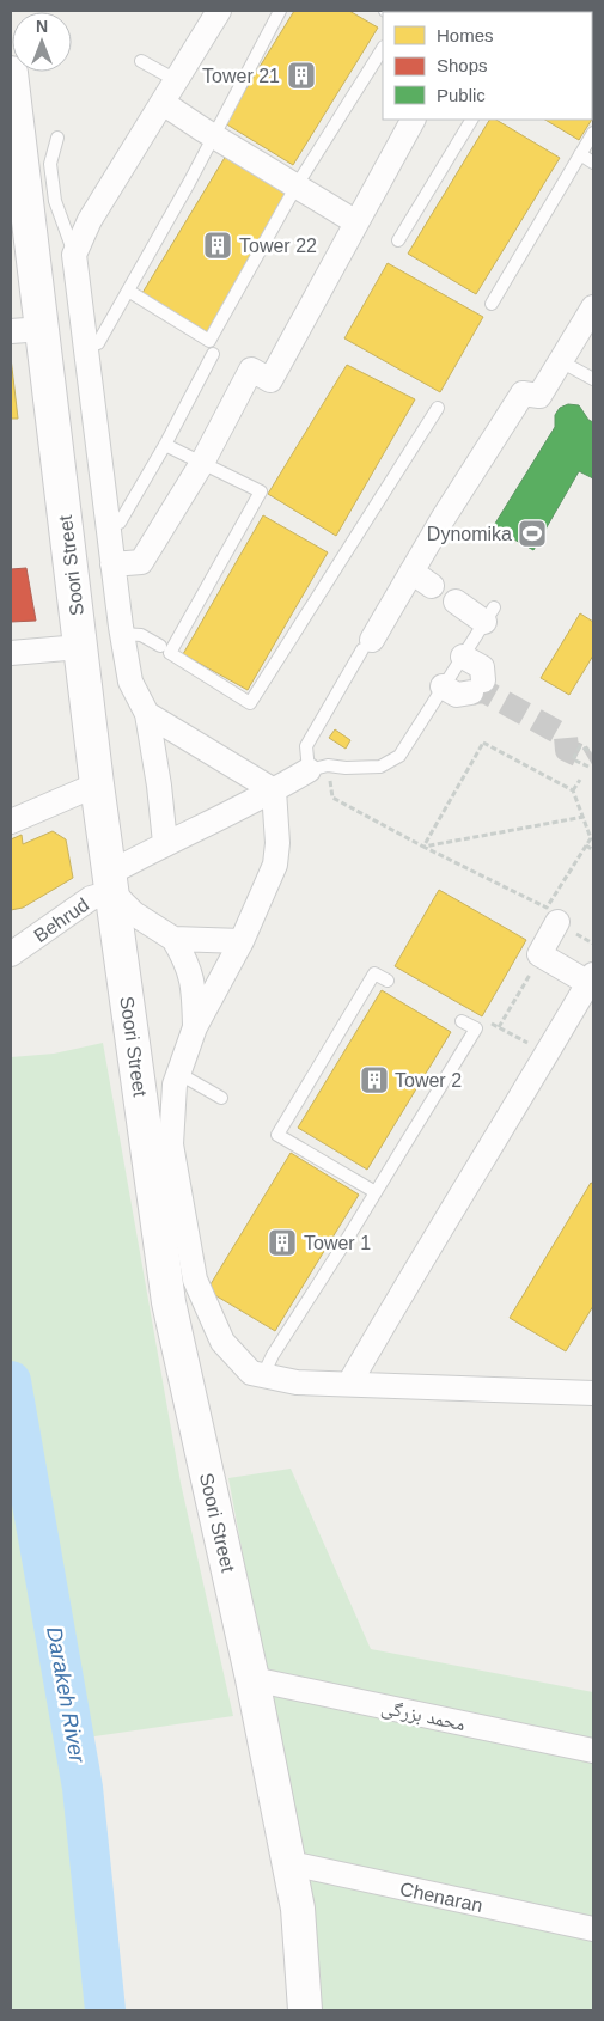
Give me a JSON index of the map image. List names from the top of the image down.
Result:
{
  "streets": {
    "street": [
      "Soori Street",
      "Behrud",
      "محمد بزرگی",
      "Chenaran"
    ]
  },
  "crossings": [
    ["Soori Street", "Behrud"],
    ["Soori Street", "محمد بزرگی"],
    ["Soori Street", "Chenaran"]
  ],
  "water": ["Darakeh River"],
  "places": {
    "building": [
      "Tower 21",
      "Tower 22",
      "Tower 2",
      "Tower 1"
    ],
    "sports": ["Dynomika"]
  },
  "legend": ["Homes", "Shops", "Public"],
  "north": "top"
}
